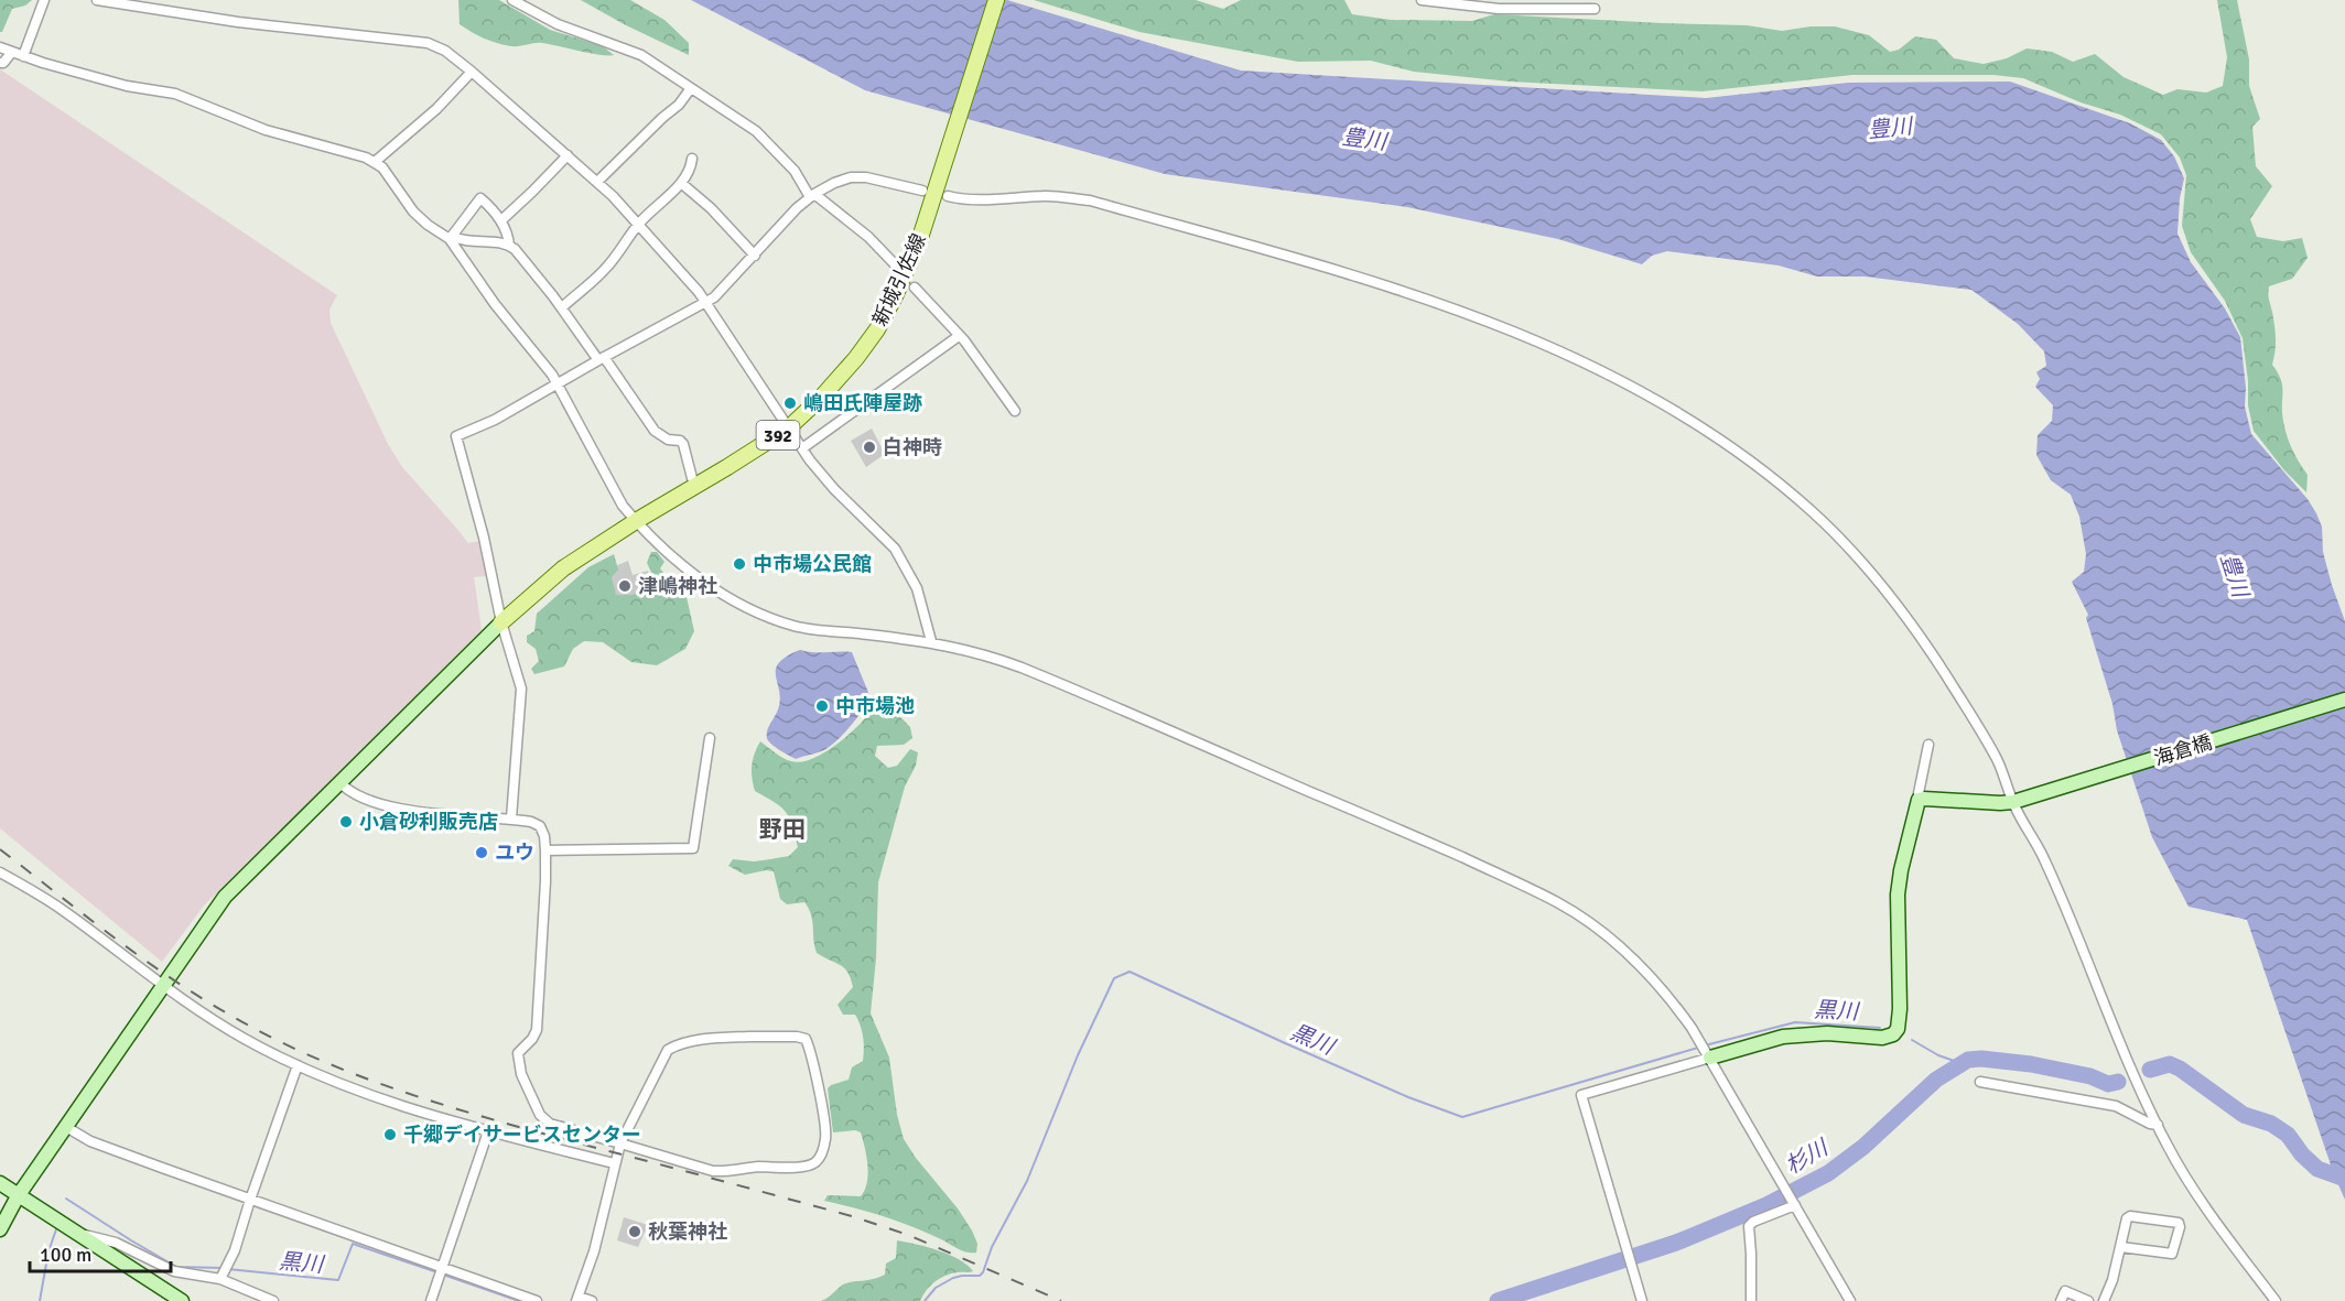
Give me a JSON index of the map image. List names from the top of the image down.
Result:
{
  "streets": {
    "main road": ["新城引佐線", "392"],
    "street": ["海倉橋"]
  },
  "districts": ["野田"],
  "water": ["豊川", "黒川", "杉川"],
  "places": [
    "嶋田氏陣屋跡",
    "白神時",
    "中市場公民館",
    "津嶋神社",
    "中市場池",
    "小倉砂利販売店",
    "ユウ",
    "千郷デイサービスセンター",
    "秋葉神社"
  ],
  "scale_bar": "100 m"
}
